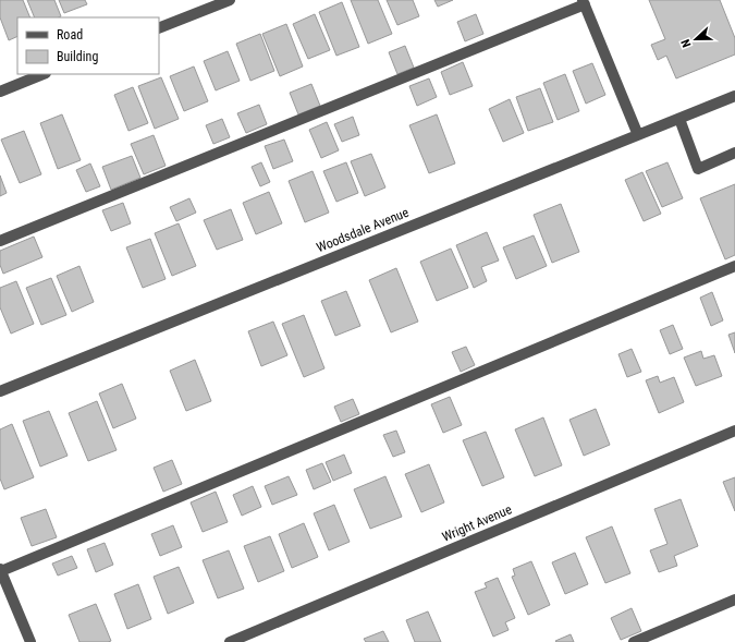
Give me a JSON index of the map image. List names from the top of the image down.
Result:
{
  "streets": {
    "street": ["Woodsdale Avenue", "Wright Avenue"]
  },
  "legend": ["Road", "Building"],
  "north": "left"
}
